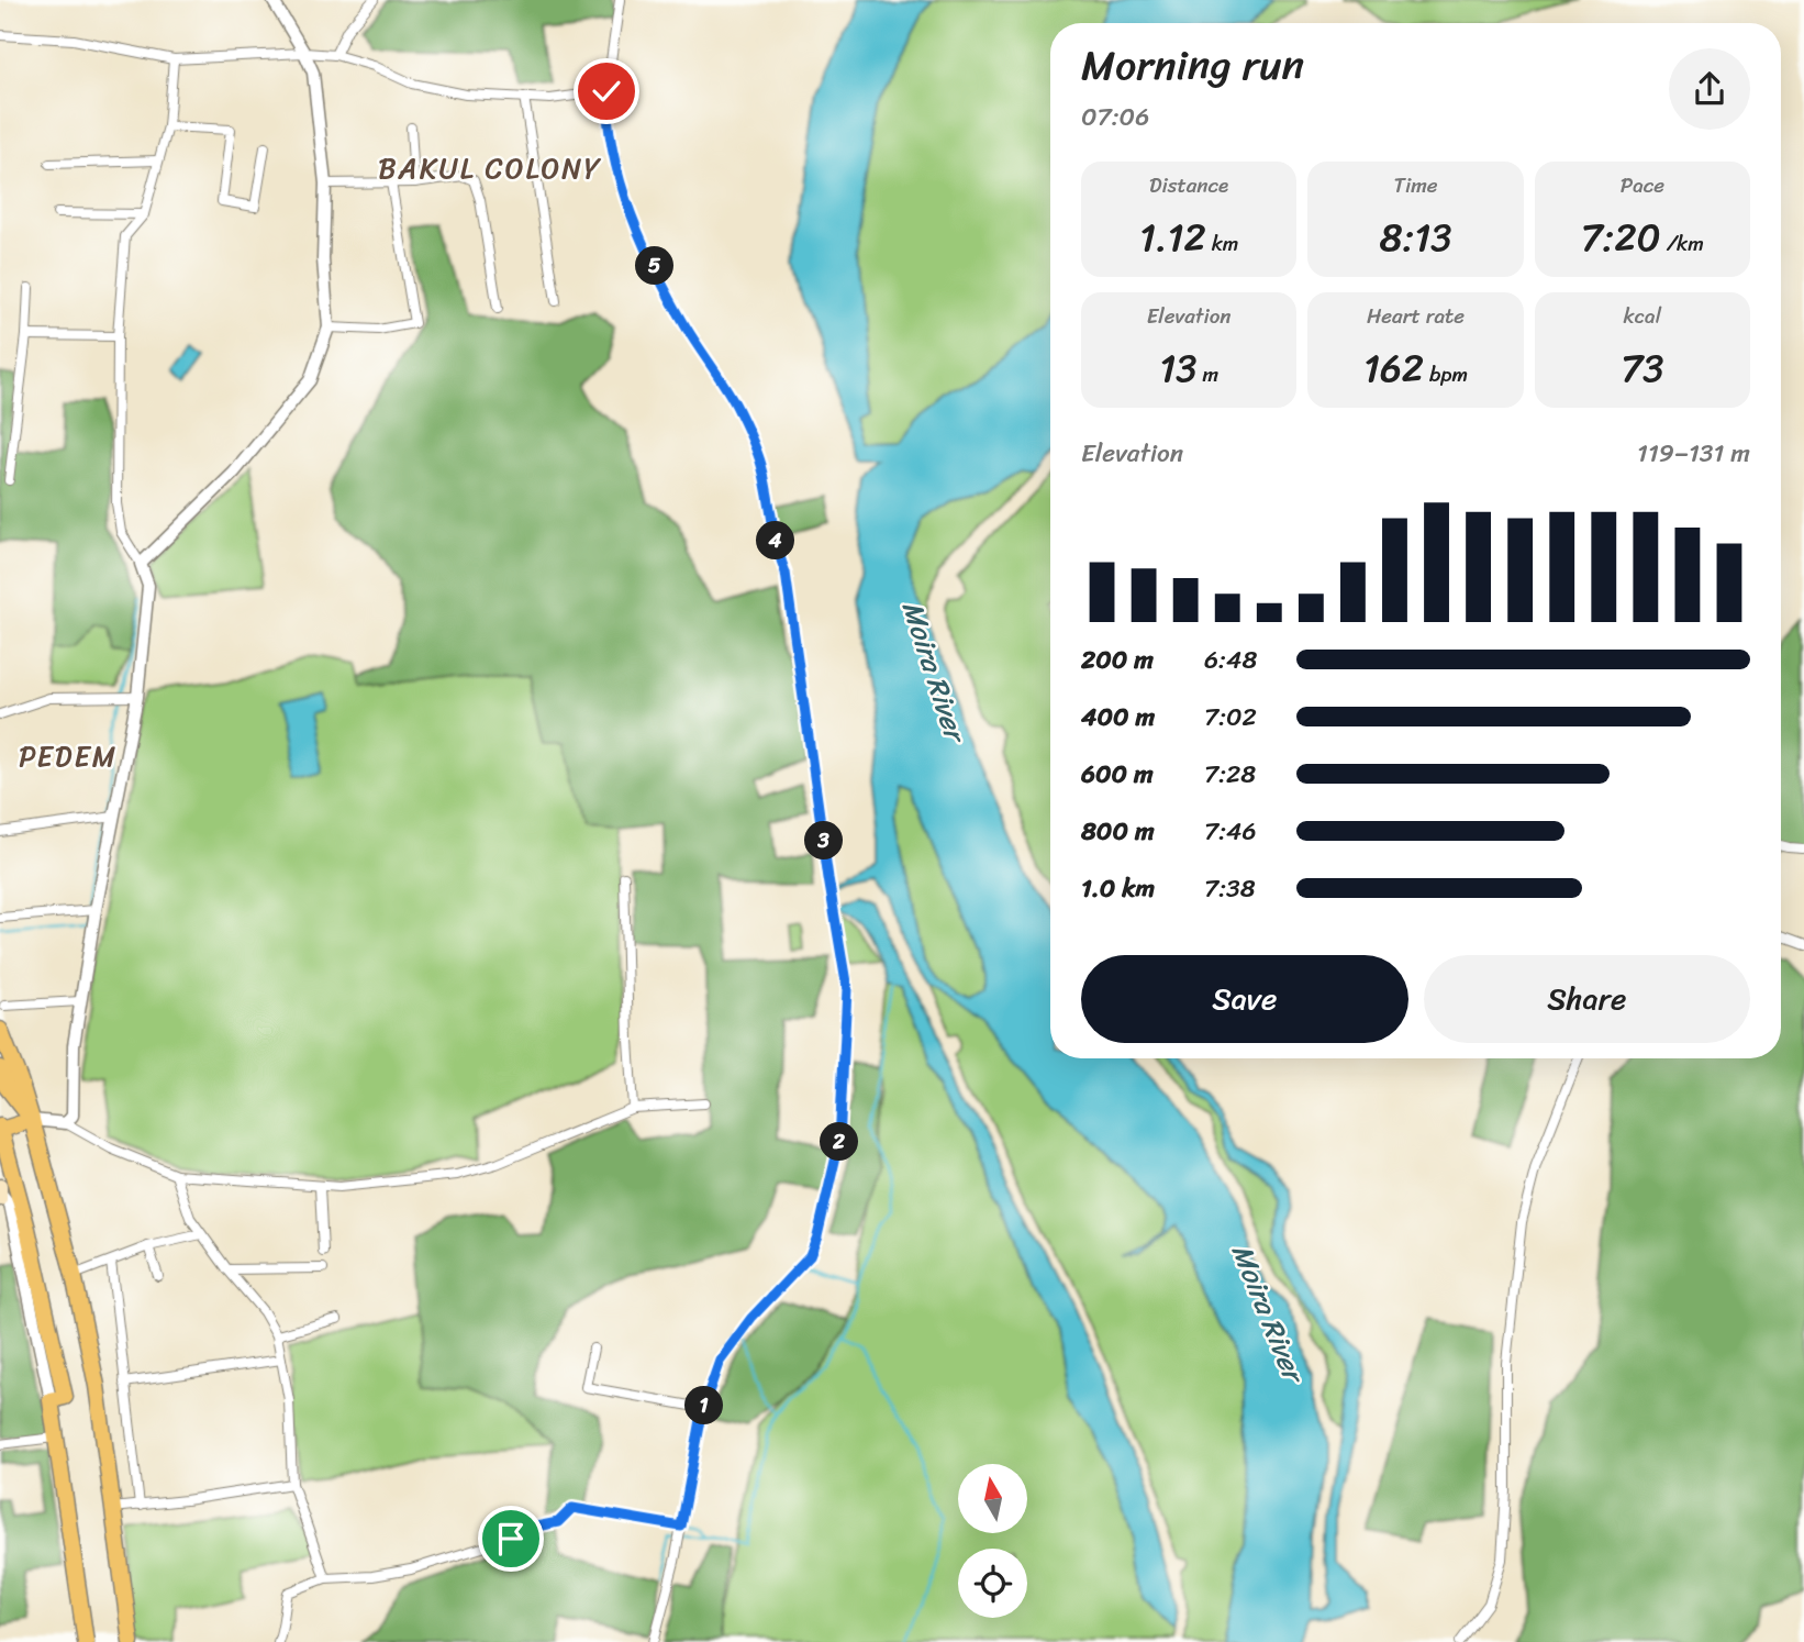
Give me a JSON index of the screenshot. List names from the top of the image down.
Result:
{
  "districts": ["BAKUL COLONY", "PEDEM"],
  "water": ["Moira River"],
  "north": "top",
  "page": {
    "heading": ["Morning run", "07:06"],
    "stats": [
      ["Distance", "1.12 km"],
      ["Time", "8:13"],
      ["Pace", "7:20 /km"],
      ["Elevation", "13 m"],
      ["Heart rate", "162 bpm"],
      ["kcal", "73"]
    ],
    "pins": [
      "5",
      "4",
      "3",
      "2",
      "1"
    ],
    "chart": ["Elevation", "119–131 m"],
    "list": [
      {
        "name": "200 m",
        "note": "6:48"
      },
      {
        "name": "400 m",
        "note": "7:02"
      },
      {
        "name": "600 m",
        "note": "7:28"
      },
      {
        "name": "800 m",
        "note": "7:46"
      },
      {
        "name": "1.0 km",
        "note": "7:38"
      }
    ],
    "buttons": ["Save", "Share"]
  }
}
